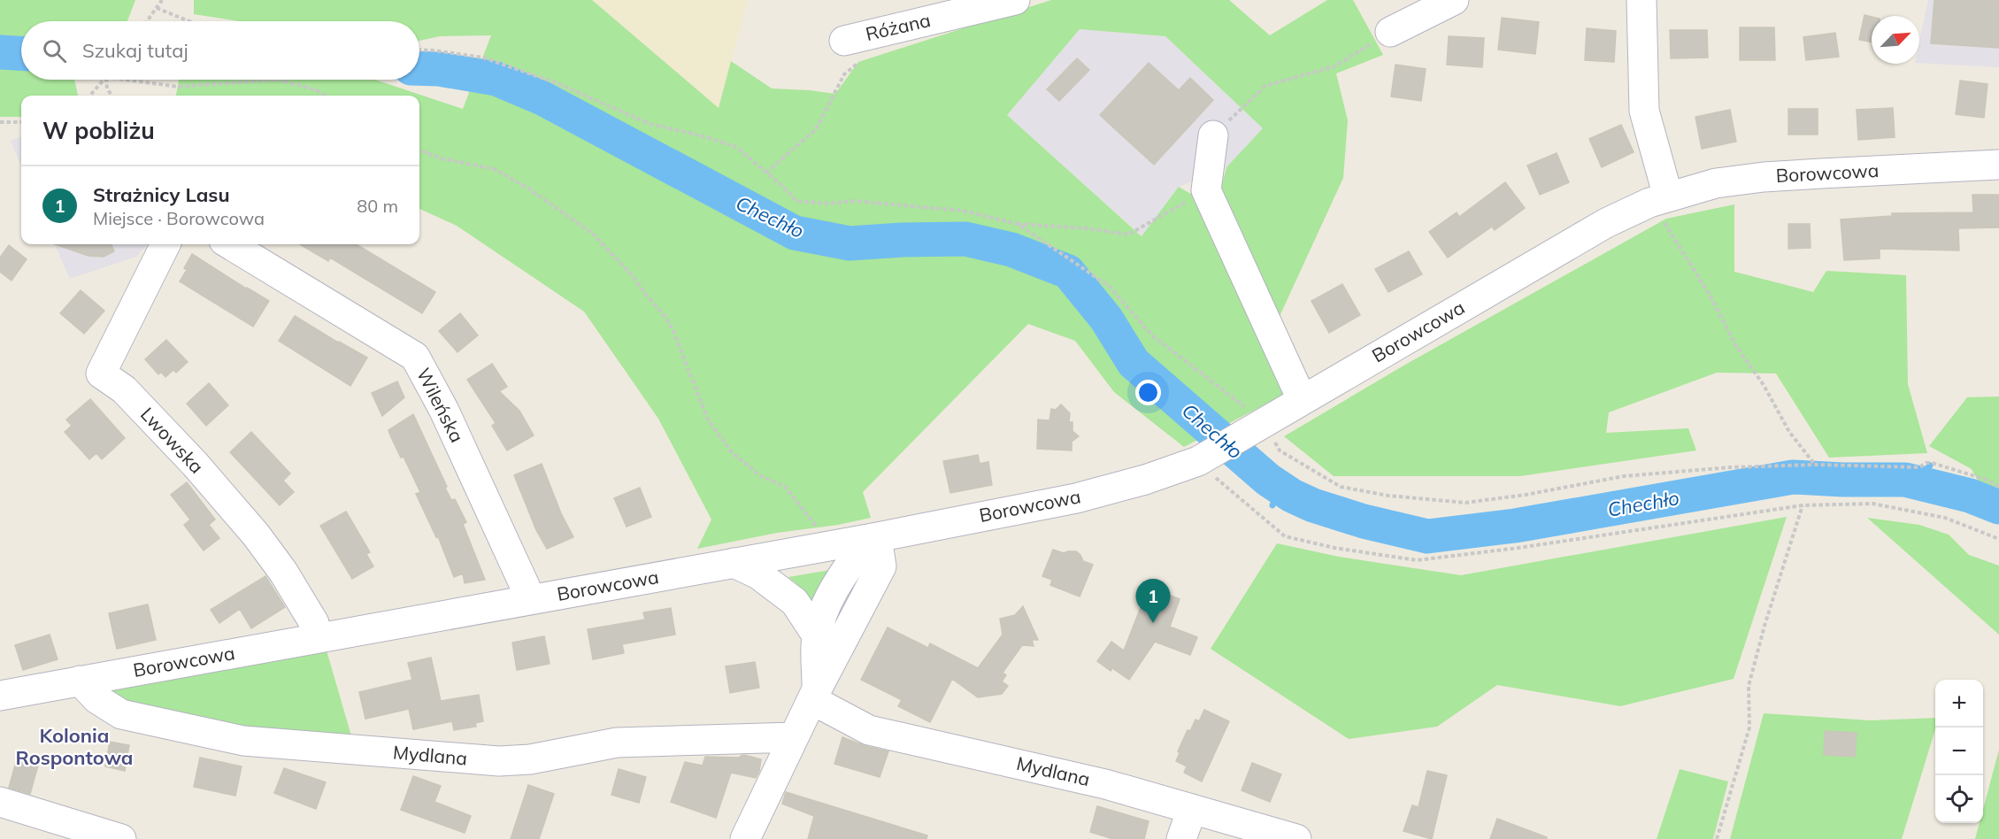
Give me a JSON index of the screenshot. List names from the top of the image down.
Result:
{
  "streets": {
    "street": [
      "Różana",
      "Borowcowa",
      "Wileńska",
      "Lwowska",
      "Mydlana"
    ]
  },
  "crossings": [
    ["Borowcowa", "Wileńska"],
    ["Borowcowa", "Lwowska"],
    ["Borowcowa", "Mydlana"]
  ],
  "districts": ["Kolonia Rospontowa"],
  "water": ["Chechło"],
  "north": "top right",
  "page": {
    "search": "Szukaj tutaj",
    "heading": "W pobliżu",
    "list": [
      {
        "mark": "1",
        "name": "Strażnicy Lasu",
        "note": "Miejsce · Borowcowa",
        "value": "80 m"
      }
    ],
    "pins": "1",
    "map_buttons": ["+", "−"]
  }
}
